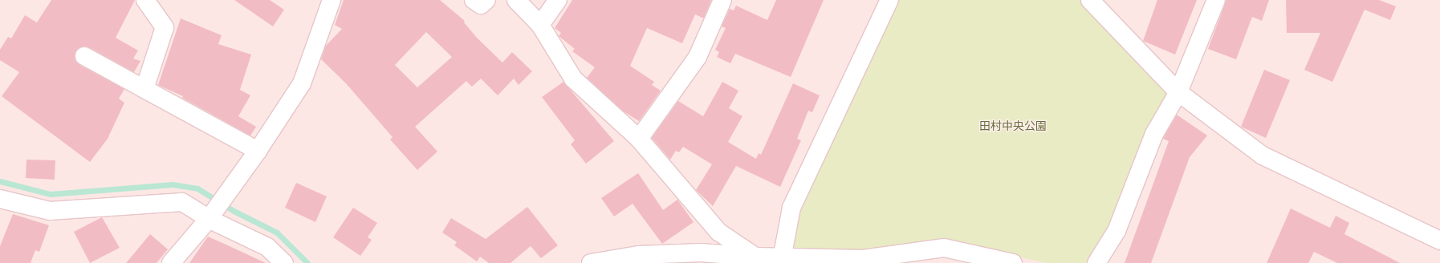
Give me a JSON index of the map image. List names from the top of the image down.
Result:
{
  "parks": ["田村中央公園"]
}
